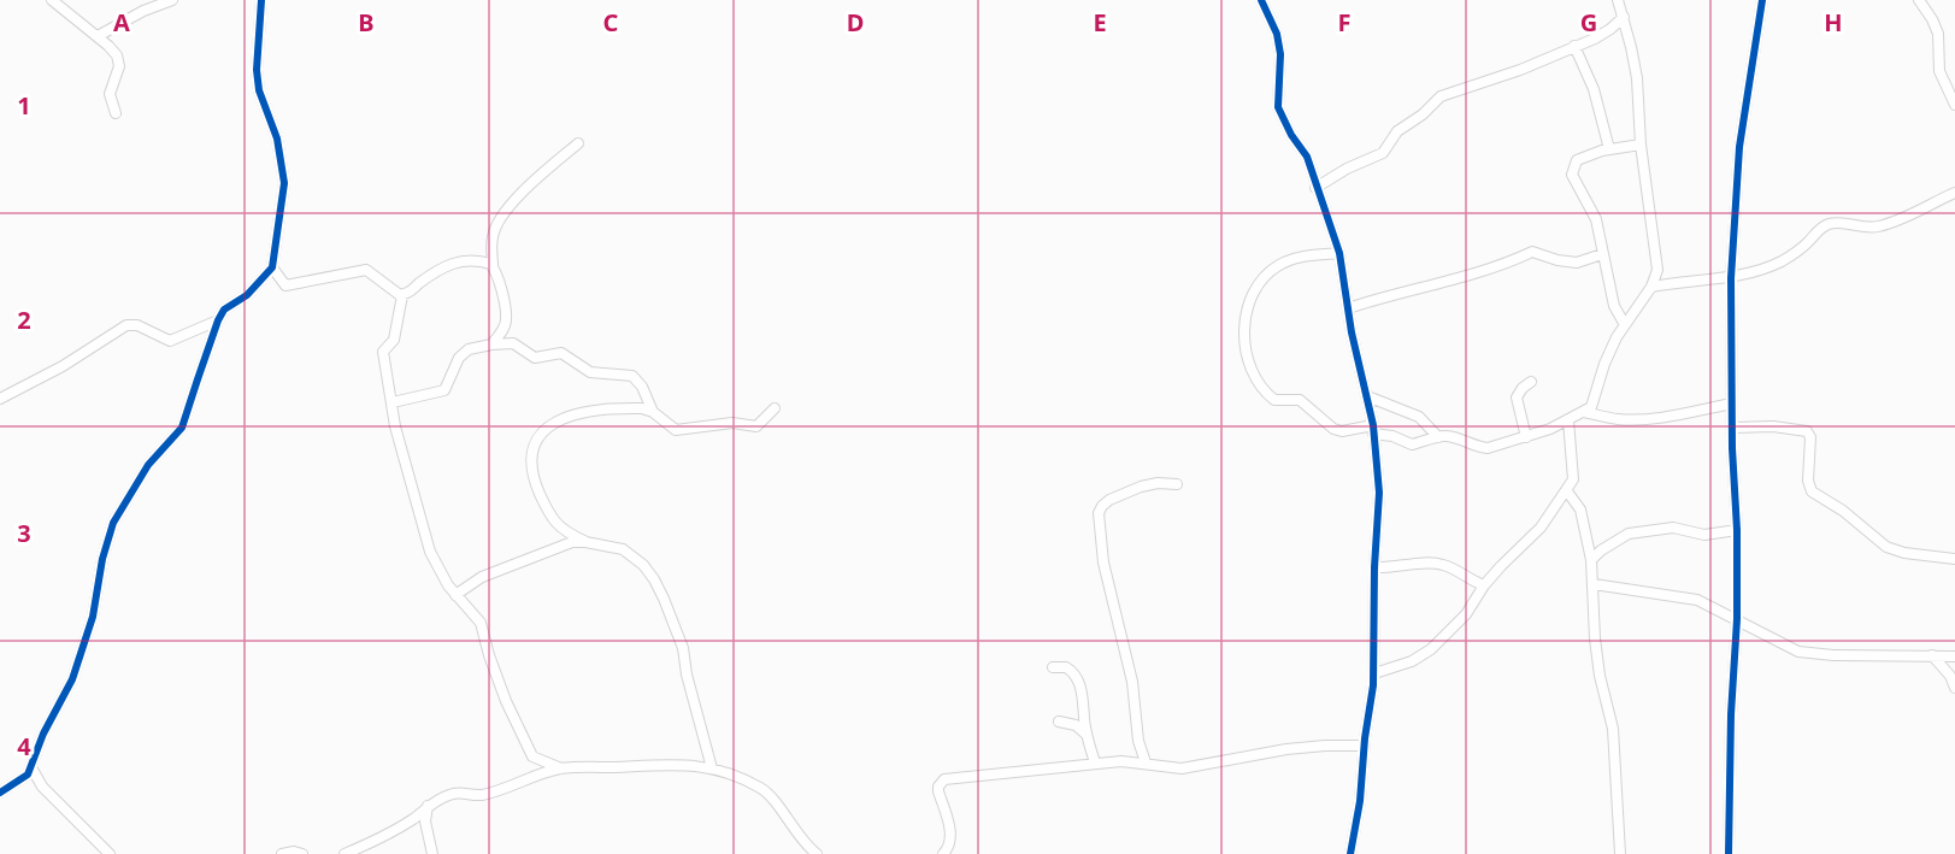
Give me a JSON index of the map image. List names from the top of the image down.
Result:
{
  "grid": {
    "columns": [
      "A",
      "B",
      "C",
      "D",
      "E",
      "F",
      "G",
      "H"
    ],
    "rows": [
      "1",
      "2",
      "3",
      "4"
    ]
  }
}
